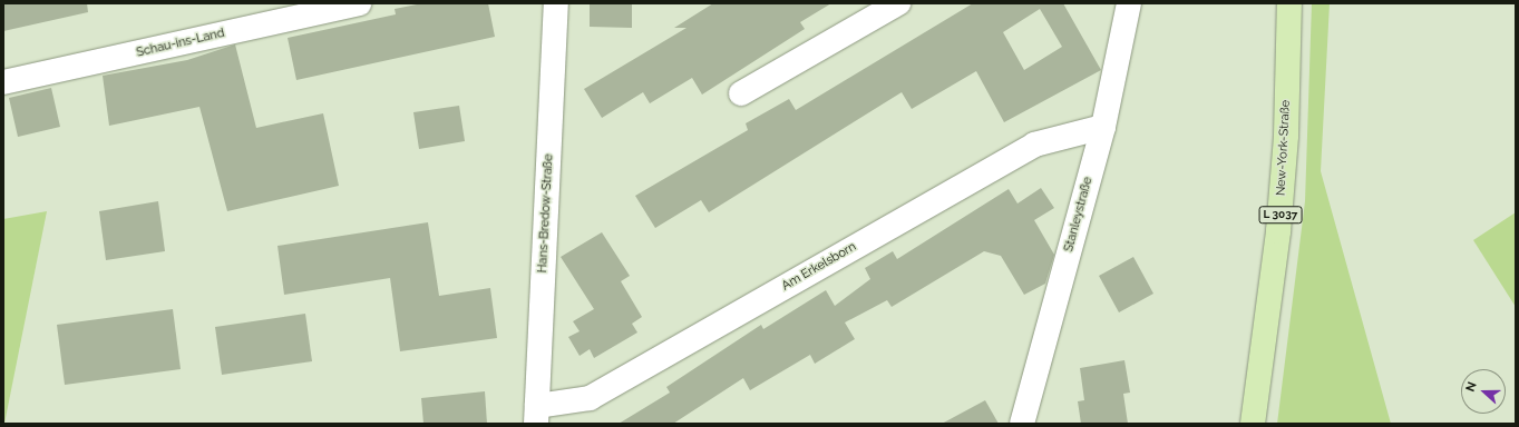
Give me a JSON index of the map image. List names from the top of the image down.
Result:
{
  "streets": {
    "main road": ["New-York-Straße", "L 3037"],
    "street": [
      "Schau-ins-Land",
      "Hans-Bredow-Straße",
      "Stanleystraße",
      "Am Erkelsborn"
    ]
  },
  "crossings": [
    ["Hans-Bredow-Straße", "Am Erkelsborn"],
    ["Stanleystraße", "Am Erkelsborn"]
  ],
  "north": "left"
}
